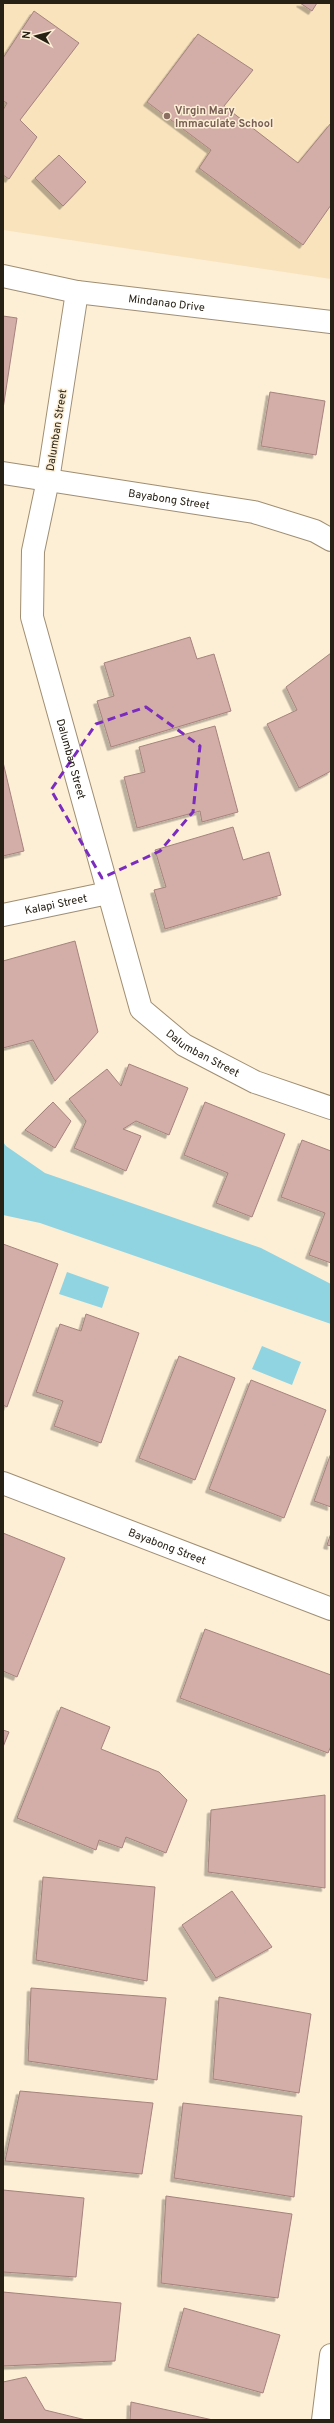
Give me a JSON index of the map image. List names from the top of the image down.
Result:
{
  "streets": {
    "street": [
      "Mindanao Drive",
      "Dalumban Street",
      "Bayabong Street",
      "Kalapi Street"
    ]
  },
  "crossings": [
    ["Mindanao Drive", "Dalumban Street"],
    ["Dalumban Street", "Bayabong Street"],
    ["Dalumban Street", "Kalapi Street"]
  ],
  "places": ["Virgin Mary Immaculate School"],
  "north": "left"
}
